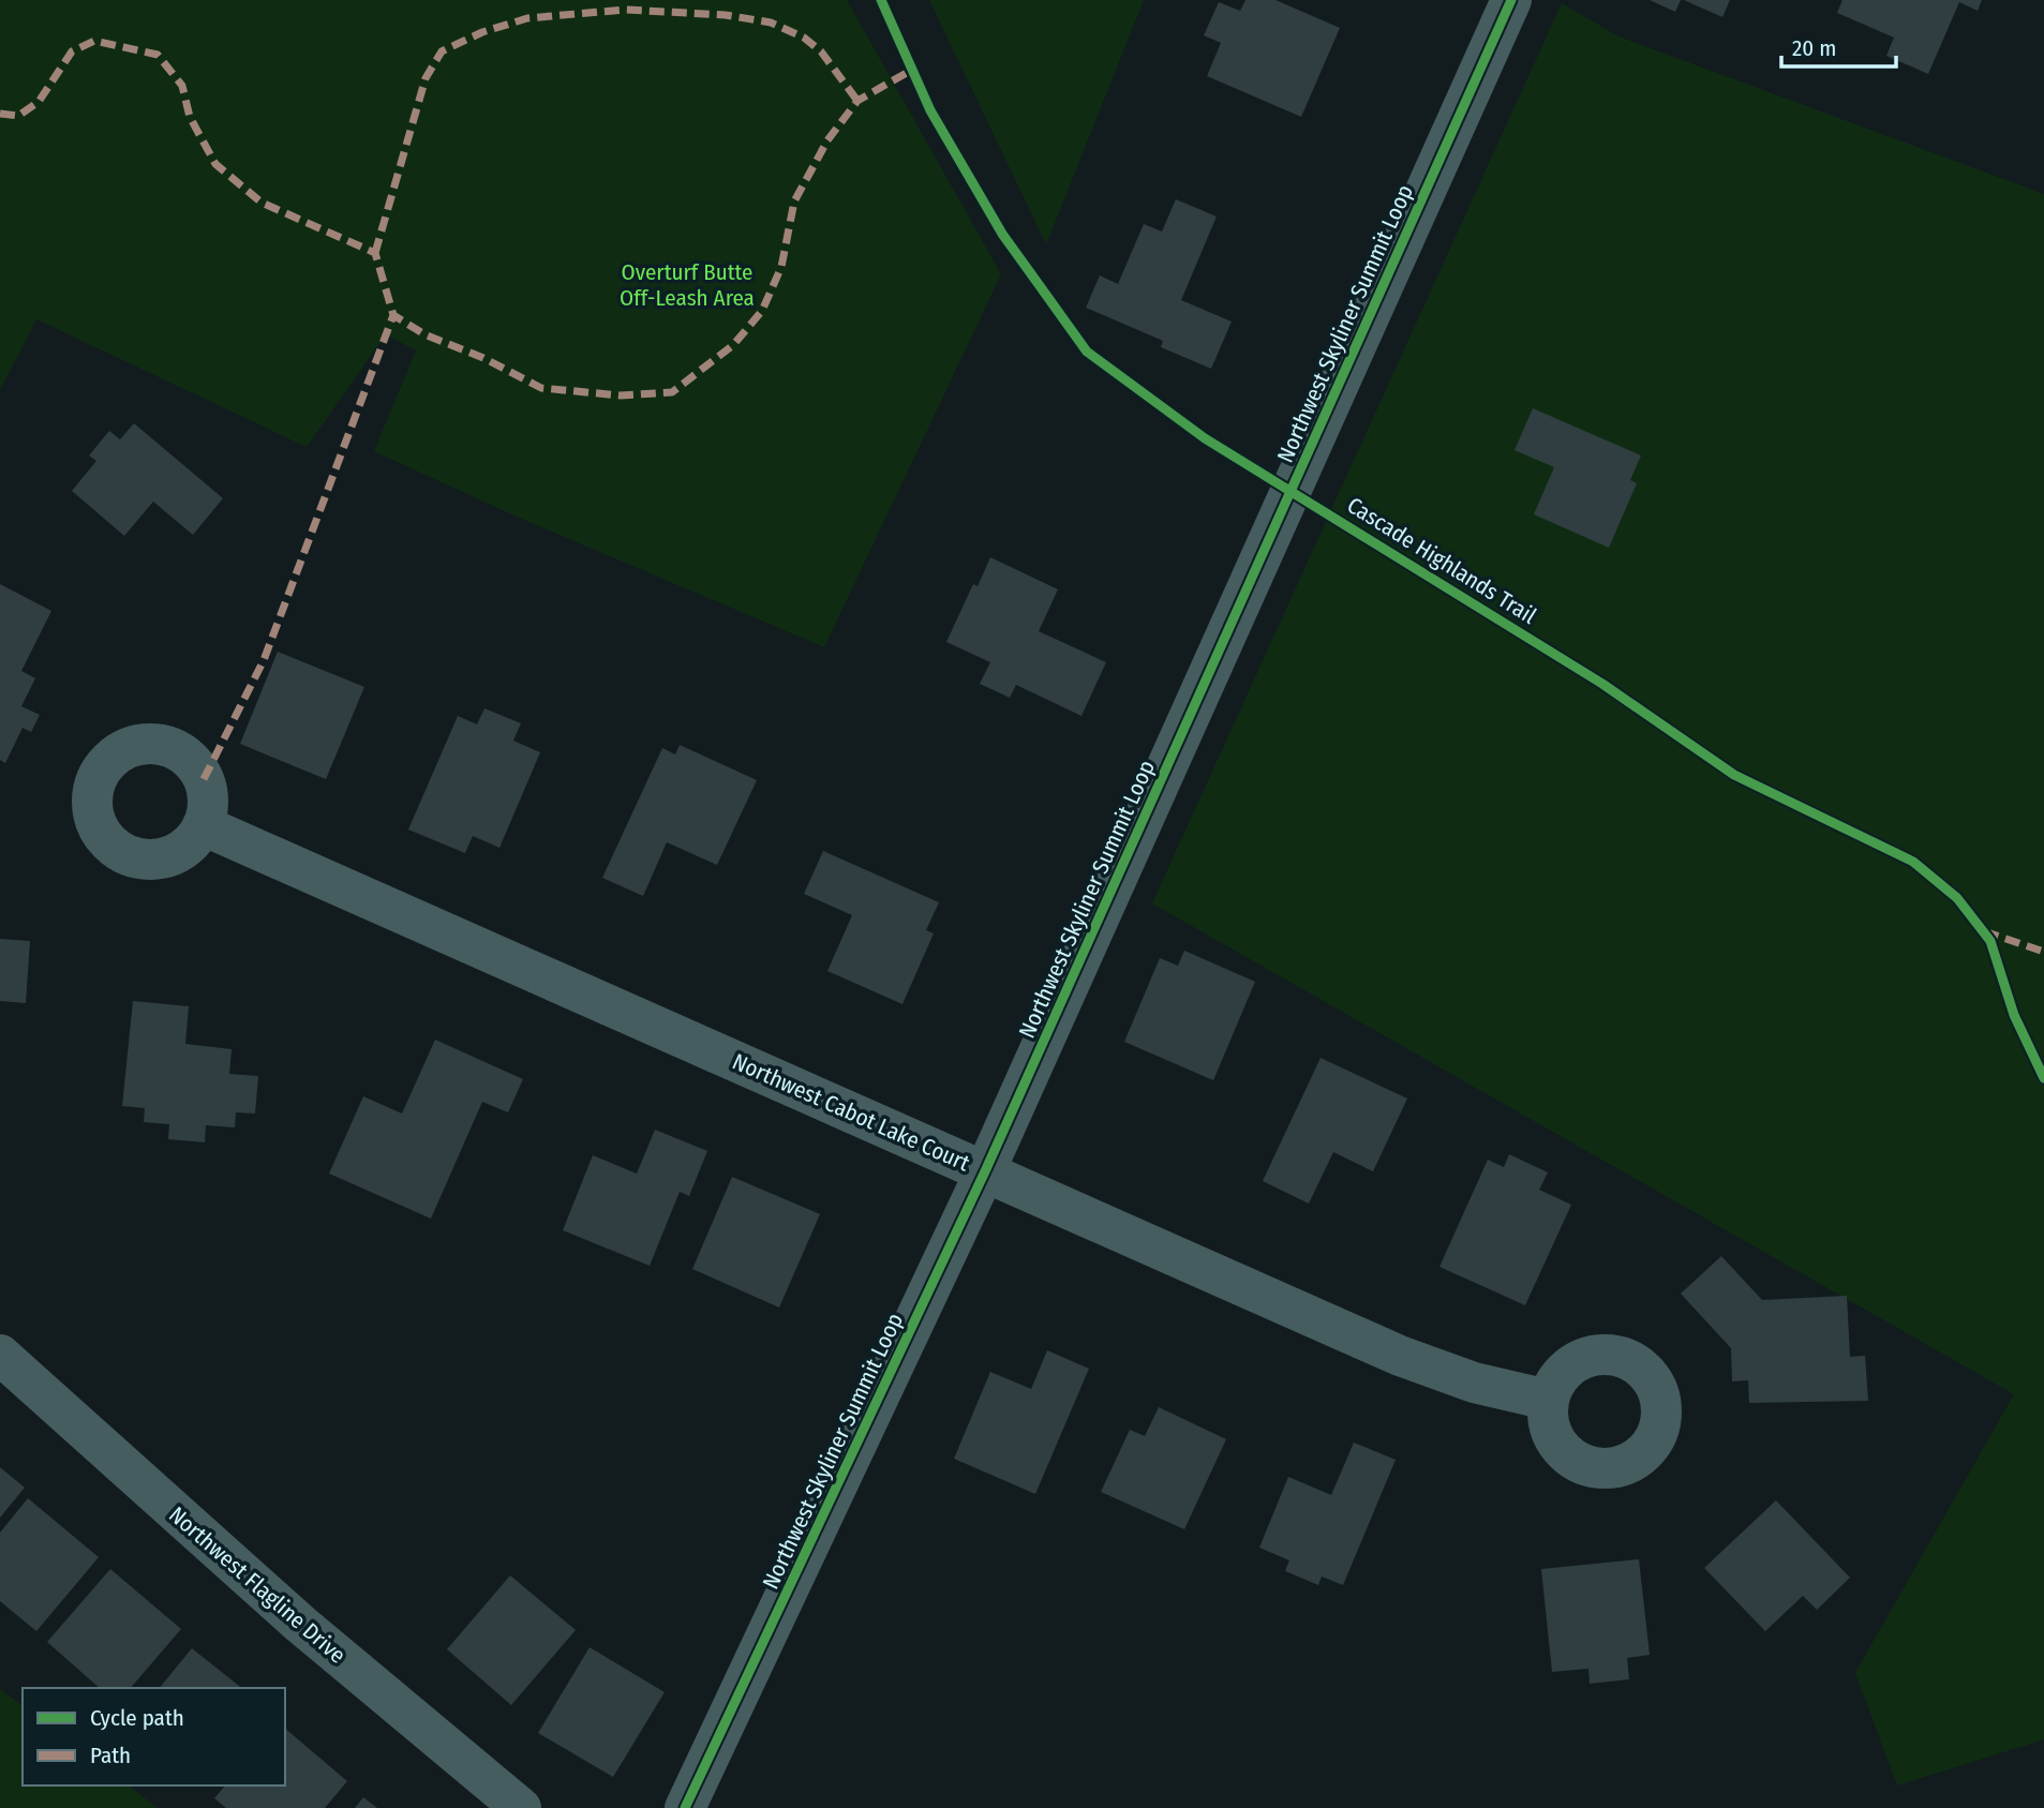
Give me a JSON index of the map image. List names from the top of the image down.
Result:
{
  "streets": {
    "street": ["Northwest Skyliner Summit Loop", "Northwest Cabot Lake Court", "Northwest Flagline Drive"],
    "cycle path": ["Cascade Highlands Trail"]
  },
  "crossings": [
    ["Northwest Skyliner Summit Loop", "Northwest Cabot Lake Court"]
  ],
  "parks": ["Overturf Butte Off-Leash Area"],
  "legend": ["Cycle path", "Path"],
  "scale_bar": "20 m"
}
